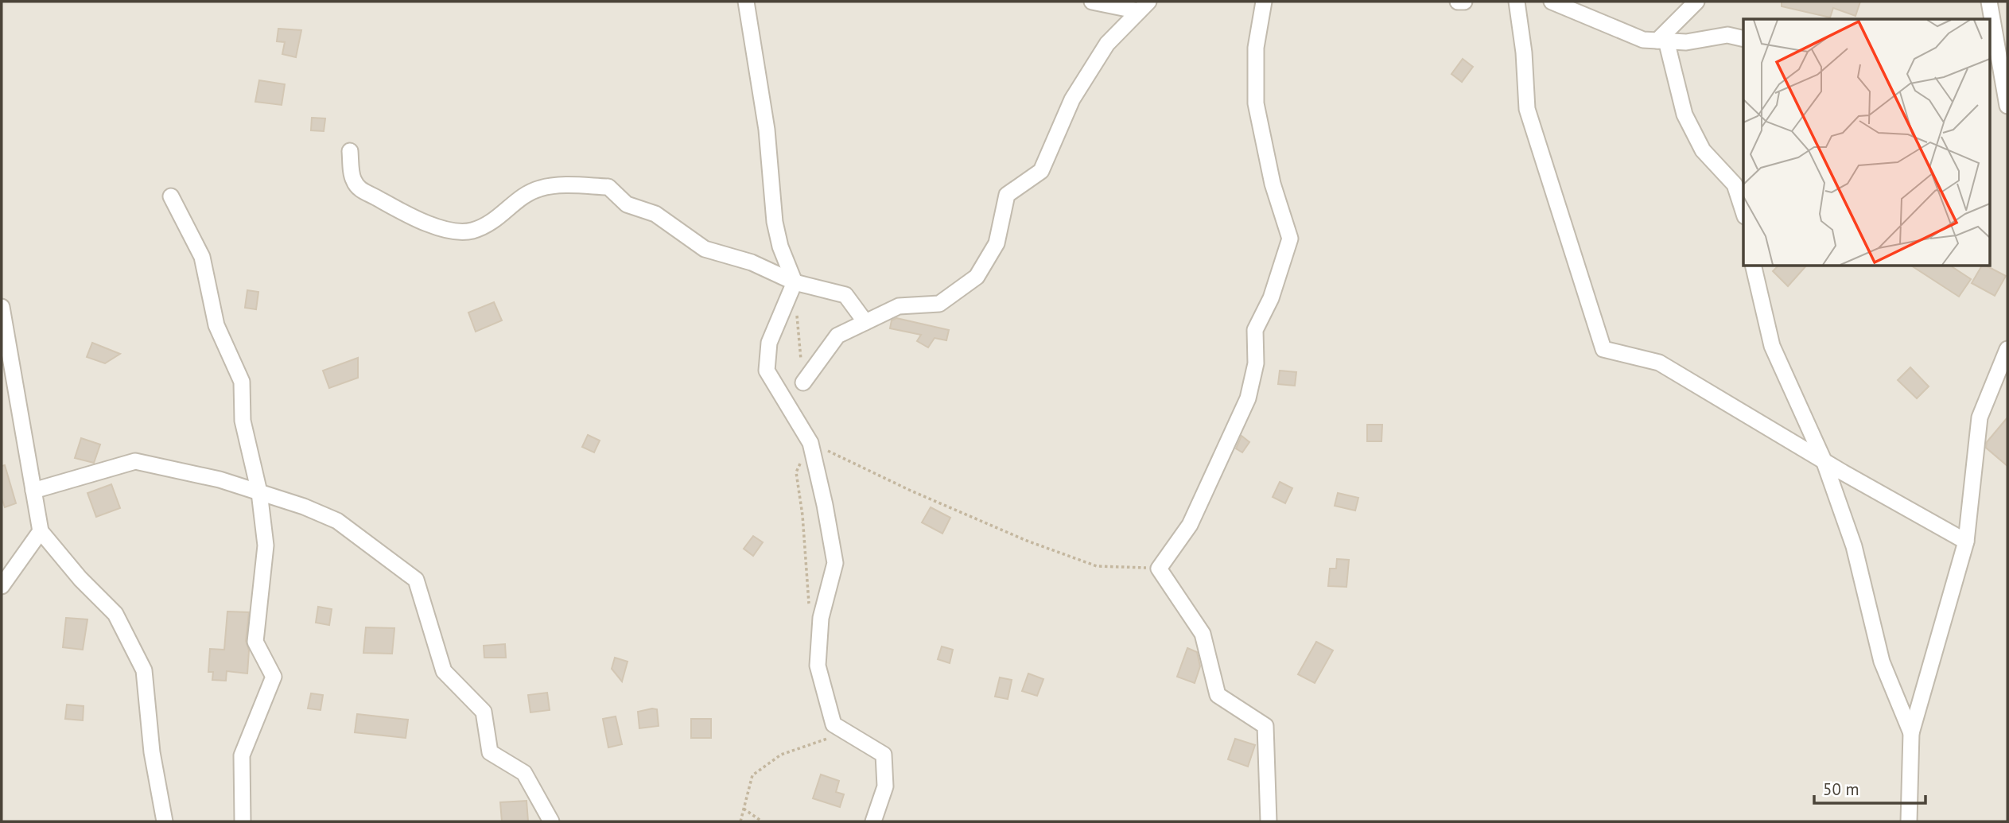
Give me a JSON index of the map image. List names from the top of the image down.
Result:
{
  "scale_bar": "50 m"
}
